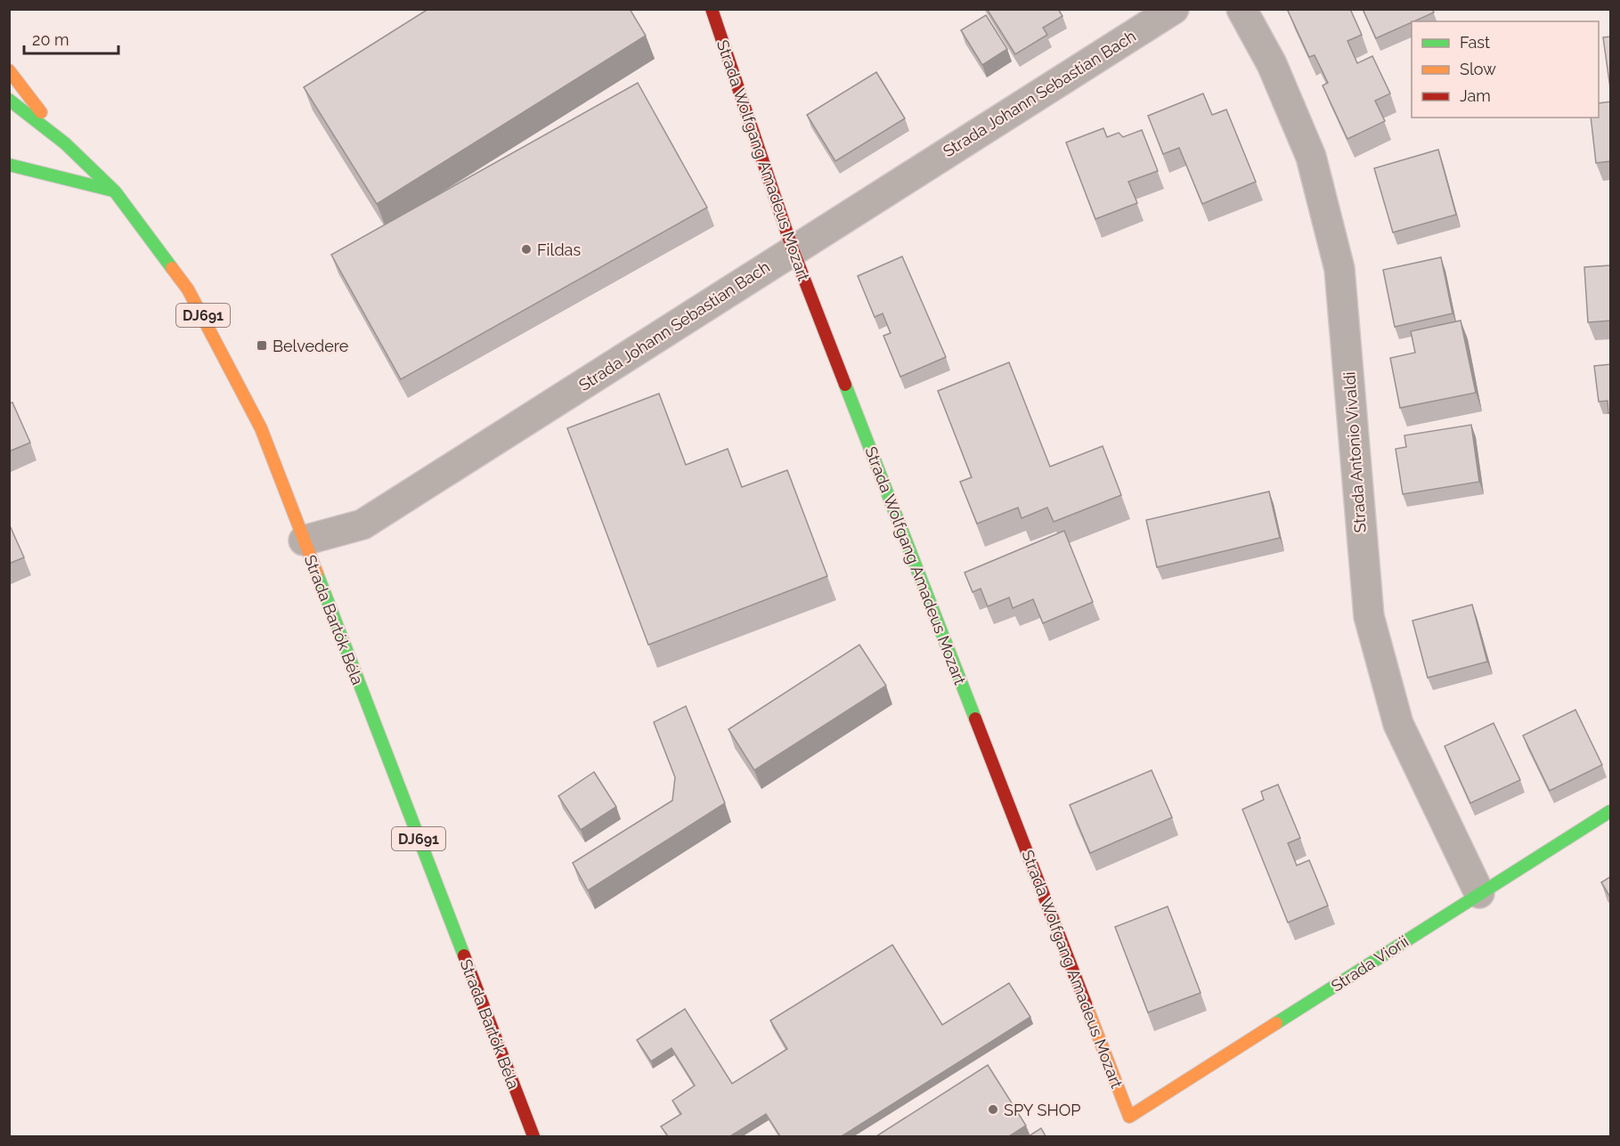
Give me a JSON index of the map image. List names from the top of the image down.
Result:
{
  "streets": {
    "street": [
      "Strada Johann Sebastian Bach",
      "Strada Wolfgang Amadeus Mozart",
      "DJ691",
      "Strada Antonio Vivaldi",
      "Strada Bartók Béla",
      "Strada Viorii"
    ]
  },
  "crossings": [
    ["Strada Johann Sebastian Bach", "Strada Wolfgang Amadeus Mozart"],
    ["Strada Johann Sebastian Bach", "Strada Bartók Béla"],
    ["Strada Wolfgang Amadeus Mozart", "Strada Viorii"],
    ["Strada Antonio Vivaldi", "Strada Viorii"]
  ],
  "places": {
    "other": ["Fildas", "SPY SHOP"],
    "transit": ["Belvedere"]
  },
  "legend": ["Fast", "Slow", "Jam"],
  "scale_bar": "20 m"
}
